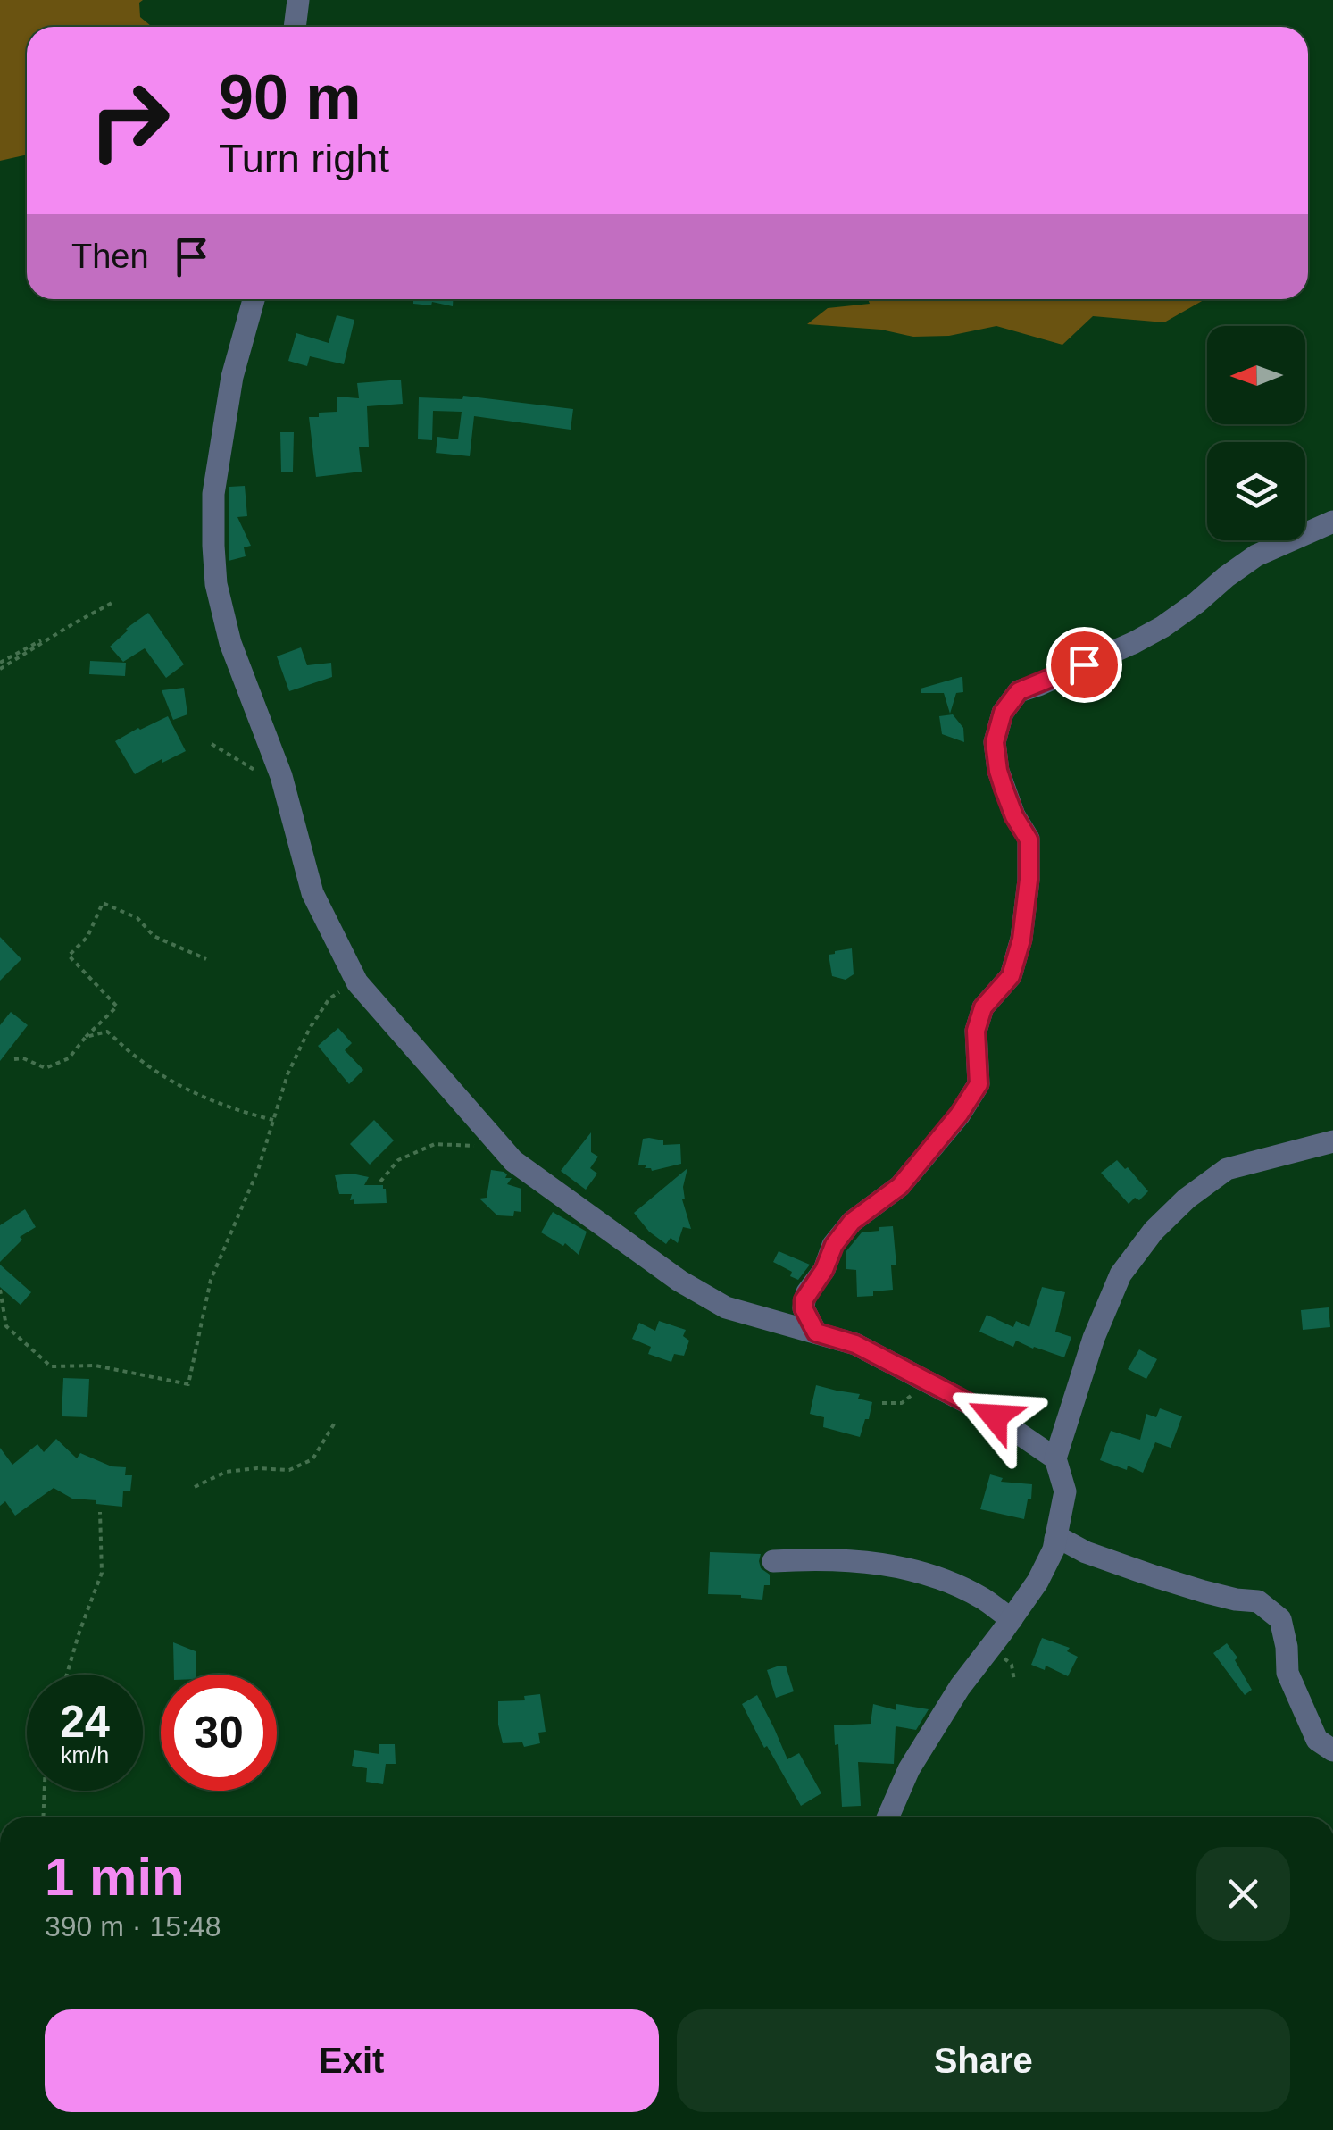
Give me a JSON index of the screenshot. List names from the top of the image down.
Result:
{
  "north": "left",
  "page": {
    "turn": ["90 m", "Turn right"],
    "then": "Then",
    "speed": "24 km/h",
    "limit": "30",
    "heading": ["1 min", "390 m · 15:48"],
    "buttons": ["Exit", "Share"]
  }
}
